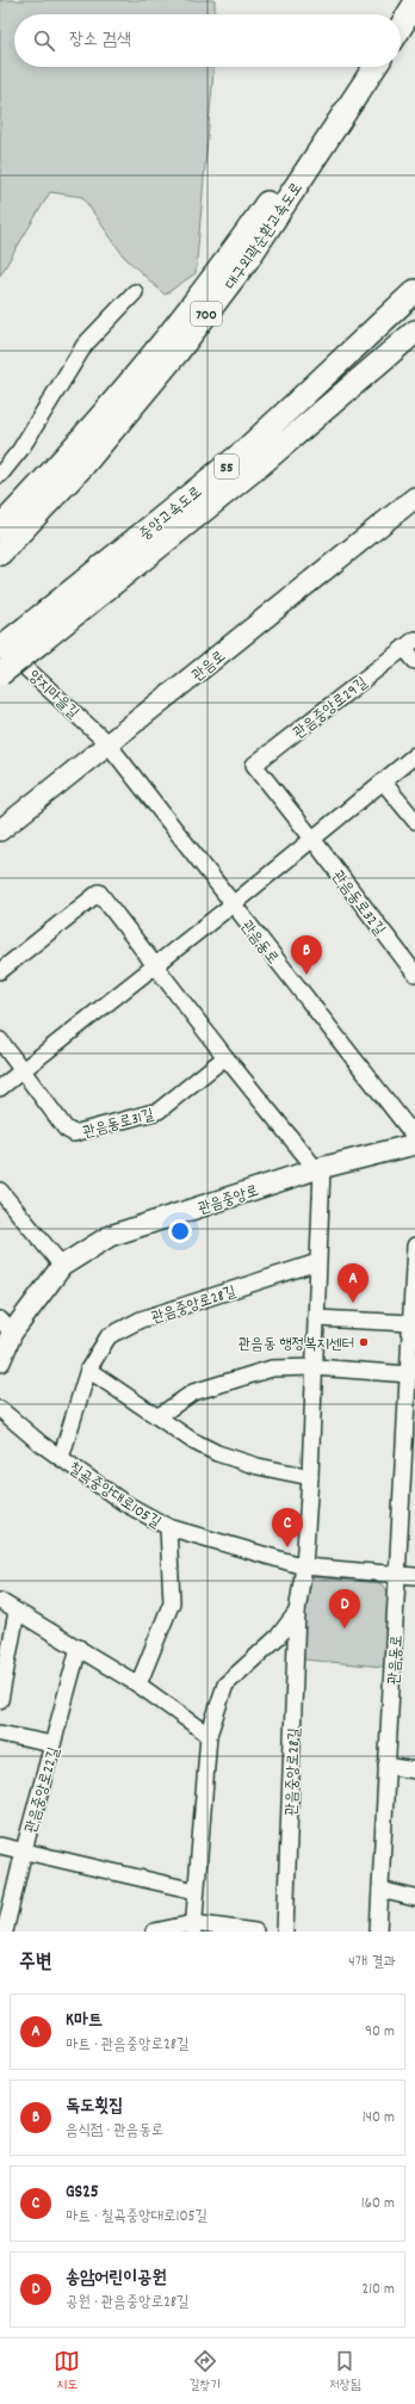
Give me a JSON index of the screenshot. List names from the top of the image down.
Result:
{
  "streets": {
    "highway": [
      "대구외곽순환고속도로",
      "700",
      "55",
      "중앙고속도로"
    ],
    "main road": ["관음로", "관음중앙로"],
    "street": [
      "양지마을길",
      "관음중앙로29길",
      "관음동로32길",
      "관음동로",
      "관음동로31길",
      "관음중앙로28길",
      "칠곡중앙대로105길",
      "관음중앙로22길"
    ]
  },
  "crossings": [
    ["관음로", "양지마을길"],
    ["관음로", "관음동로"],
    ["양지마을길", "관음동로"],
    ["관음중앙로29길", "관음동로32길"],
    ["관음동로", "칠곡중앙대로105길"],
    ["관음중앙로", "관음중앙로28길"],
    ["관음중앙로28길", "칠곡중앙대로105길"]
  ],
  "places": ["관음동 행정복지센터"],
  "page": {
    "search": "장소 검색",
    "pins": [
      "B",
      "A",
      "C",
      "D"
    ],
    "heading": ["주변", "4개 결과"],
    "list": [
      {
        "mark": "A",
        "name": "K마트",
        "note": "마트 · 관음중앙로28길",
        "value": "90 m"
      },
      {
        "mark": "B",
        "name": "독도횟집",
        "note": "음식점 · 관음동로",
        "value": "140 m"
      },
      {
        "mark": "C",
        "name": "GS25",
        "note": "마트 · 칠곡중앙대로105길",
        "value": "160 m"
      },
      {
        "mark": "D",
        "name": "송암어린이공원",
        "note": "공원 · 관음중앙로28길",
        "value": "210 m"
      }
    ],
    "nav": ["지도", "길찾기", "저장됨"]
  }
}
